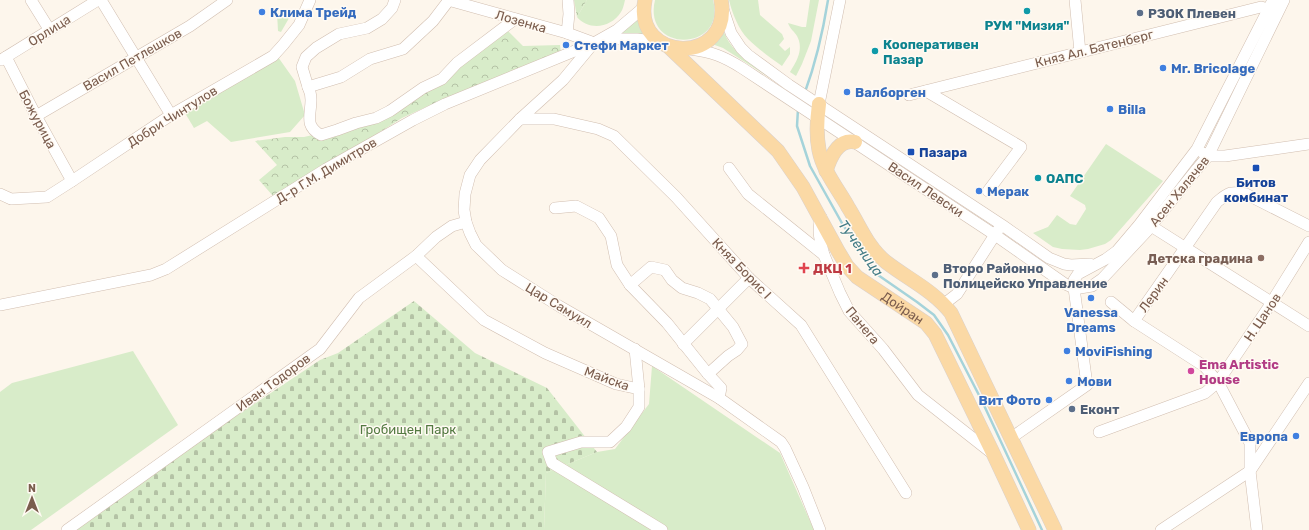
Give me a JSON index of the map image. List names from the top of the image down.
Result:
{
  "streets": {
    "main road": ["Дойран"],
    "street": [
      "Лозенка",
      "Орлица",
      "Княз Ал. Батенберг",
      "Васил Петлешков",
      "Добри Чинтулов",
      "Божурица",
      "Д-р Г.М. Димитров",
      "Васил Левски",
      "Асен Халачев",
      "Княз Борис I",
      "Лерин",
      "Цар Самуил",
      "Н. Цанов",
      "Панега",
      "Майска",
      "Иван Тодоров"
    ]
  },
  "crossings": [
    ["Лозенка", "Д-р Г.М. Димитров"],
    ["Лозенка", "Цар Самуил"],
    ["Орлица", "Божурица"],
    ["Княз Ал. Батенберг", "Асен Халачев"],
    ["Васил Петлешков", "Божурица"],
    ["Добри Чинтулов", "Божурица"],
    ["Д-р Г.М. Димитров", "Цар Самуил"],
    ["Д-р Г.М. Димитров", "Дойран"],
    ["Васил Левски", "Асен Халачев"],
    ["Васил Левски", "Дойран"],
    ["Княз Борис I", "Цар Самуил"],
    ["Цар Самуил", "Иван Тодоров"],
    ["Дойран", "Панега"],
    ["Майска", "Иван Тодоров"]
  ],
  "water": ["Тученица"],
  "parks": ["Гробищен Парк"],
  "places": {
    "other": [
      "РУМ \"Мизия\"",
      "Клима Трейд",
      "РЗОК Плевен",
      "Стефи Маркет",
      "Кооперативен Пазар",
      "Mr. Bricolage",
      "Валборген",
      "Billa",
      "ОАПС",
      "Мерак",
      "Детска градина",
      "Второ Районно Полицейско Управление",
      "Vanessa Dreams",
      "MoviFishing",
      "Ema Artistic House",
      "Мови",
      "Вит Фото",
      "Еконт",
      "Европа"
    ],
    "transit": ["Пазара", "Битов комбинат"],
    "health": ["ДКЦ 1"]
  },
  "north": "top"
}
